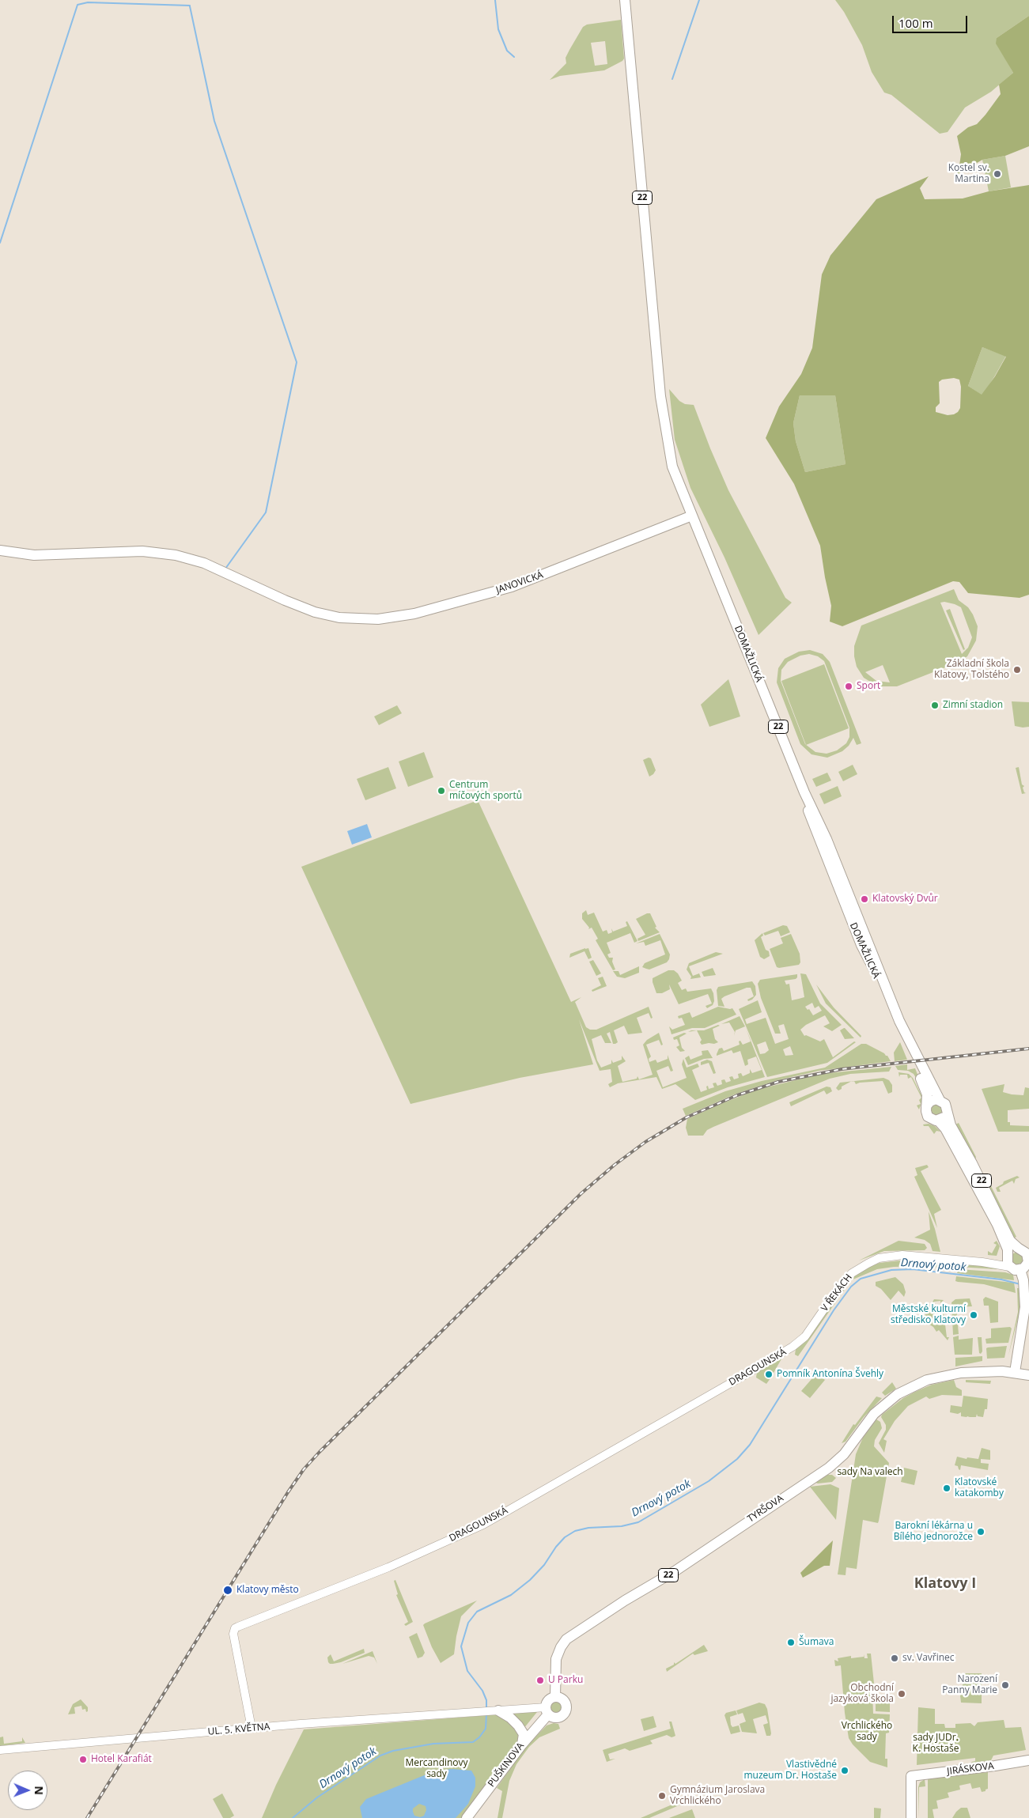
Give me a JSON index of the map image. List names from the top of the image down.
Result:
{
  "streets": {
    "main road": [
      "22",
      "JANOVICKÁ",
      "DOMAŽLICKÁ",
      "TYRŠOVA",
      "PUŠKINOVA",
      "JIRÁSKOVA"
    ],
    "street": ["V ŘEKÁCH", "DRAGOUNSKÁ", "UL. 5. KVĚTNA"]
  },
  "crossings": [
    ["22", "JANOVICKÁ"],
    ["22", "DOMAŽLICKÁ"],
    ["22", "V ŘEKÁCH"],
    ["JANOVICKÁ", "DOMAŽLICKÁ"],
    ["V ŘEKÁCH", "DRAGOUNSKÁ"],
    ["DRAGOUNSKÁ", "UL. 5. KVĚTNA"],
    ["TYRŠOVA", "UL. 5. KVĚTNA"],
    ["TYRŠOVA", "PUŠKINOVA"],
    ["UL. 5. KVĚTNA", "PUŠKINOVA"]
  ],
  "districts": ["Klatovy I"],
  "water": ["Drnový potok"],
  "parks": [
    "sady Na valech",
    "Vrchlického sady",
    "sady JUDr. K. Hostaše",
    "Mercandinovy sady"
  ],
  "places": [
    "Kostel sv. Martina",
    "Základní škola Klatovy, Tolstého",
    "Sport",
    "Zimní stadion",
    "Centrum míčových sportů",
    "Klatovský Dvůr",
    "Městské kulturní středisko Klatovy",
    "Pomník Antonína Švehly",
    "Klatovské katakomby",
    "Barokní lékárna u Bílého jednorožce",
    "Klatovy město",
    "Šumava",
    "sv. Vavřinec",
    "U Parku",
    "Narození Panny Marie",
    "Obchodní jazyková škola",
    "Hotel Karafiát",
    "Vlastivědné muzeum Dr. Hostaše",
    "Gymnázium Jaroslava Vrchlického"
  ],
  "scale_bar": "100 m",
  "north": "right"
}
